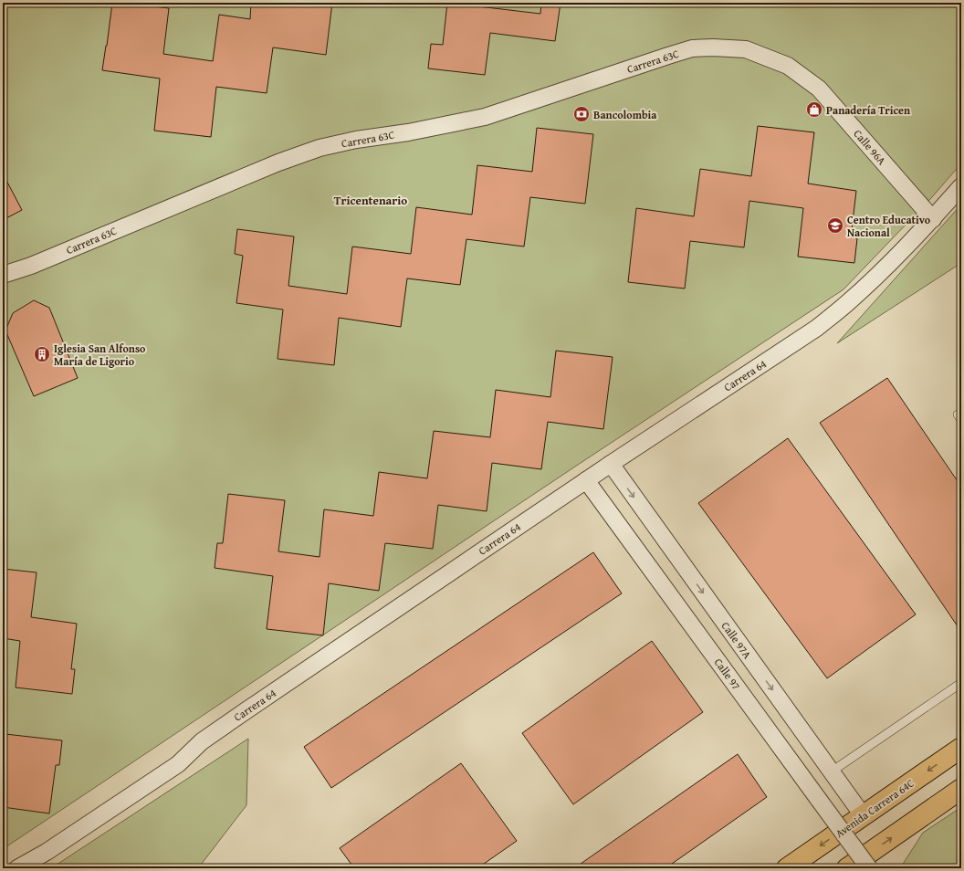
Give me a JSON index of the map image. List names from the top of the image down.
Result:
{
  "streets": {
    "main road": ["Avenida Carrera 64C"],
    "street": [
      "Carrera 63C",
      "Calle 96A",
      "Carrera 64",
      "Calle 97A",
      "Calle 97"
    ]
  },
  "crossings": [
    ["Carrera 63C", "Calle 96A"],
    ["Calle 96A", "Carrera 64"],
    ["Carrera 64", "Calle 97A"],
    ["Carrera 64", "Calle 97"],
    ["Calle 97A", "Avenida Carrera 64C"]
  ],
  "one_way": ["Calle 97A"],
  "districts": ["Tricentenario"],
  "places": {
    "shop": ["Panadería Tricen"],
    "bank": ["Bancolombia"],
    "school or university": ["Centro Educativo Nacional"],
    "building": ["Iglesia San Alfonso María de Ligorio"]
  }
}
